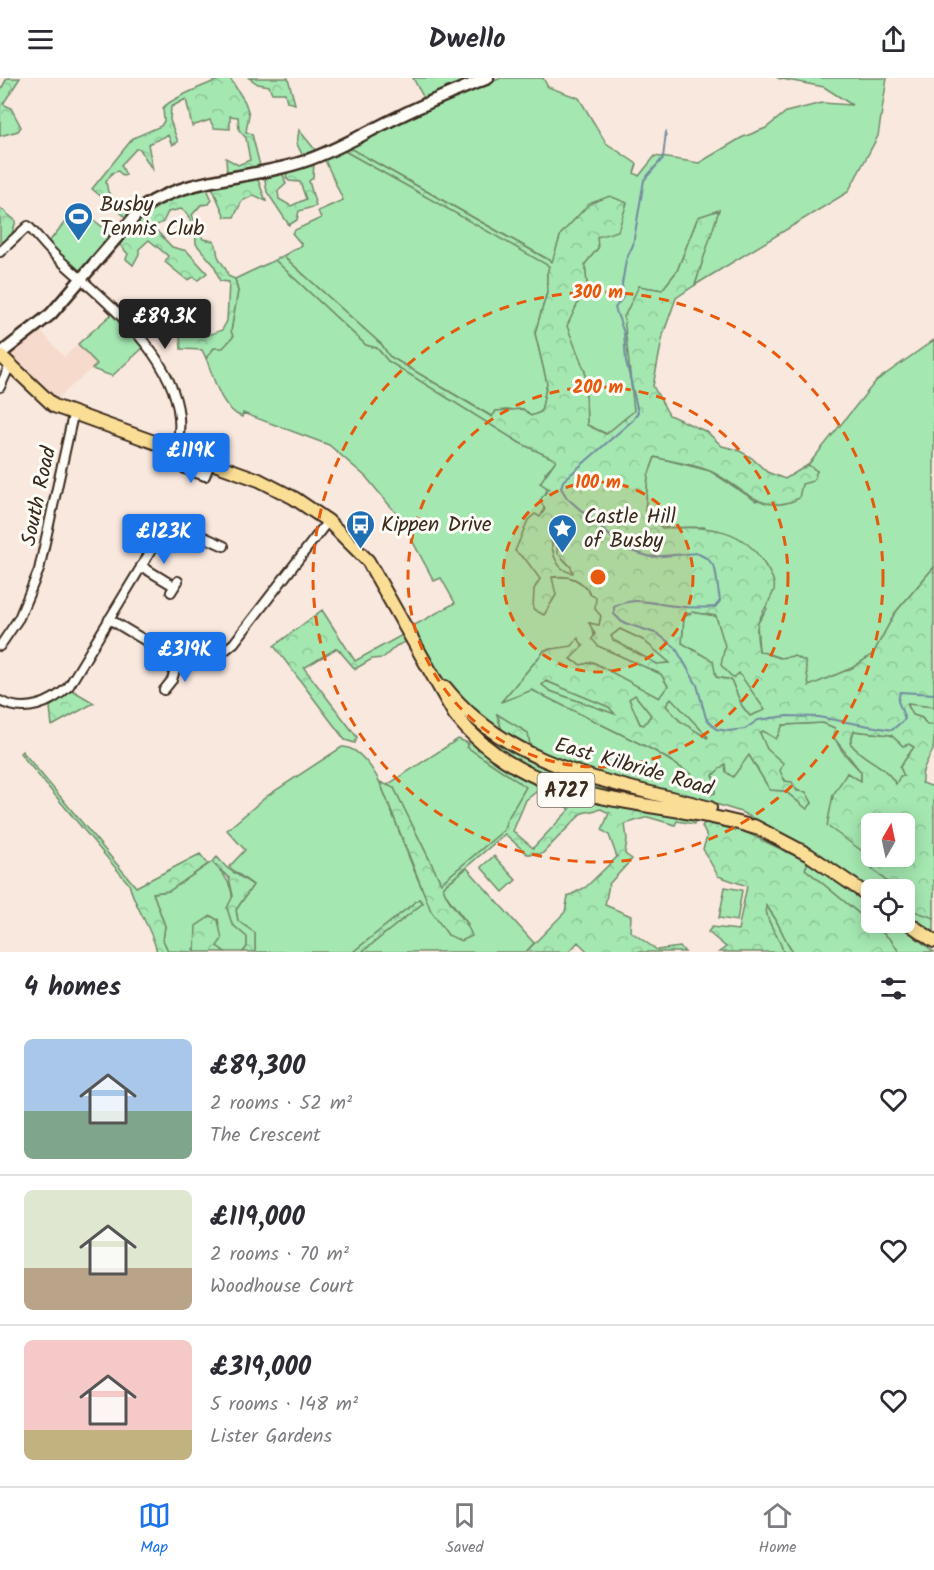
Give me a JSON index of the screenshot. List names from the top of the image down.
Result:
{
  "streets": {
    "main road": ["East Kilbride Road", "A727"],
    "street": ["South Road"]
  },
  "crossings": [
    ["South Road", "East Kilbride Road"]
  ],
  "places": {
    "sports": ["Busby Tennis Club"],
    "bus stop": ["Kippen Drive"],
    "place": ["Castle Hill of Busby"]
  },
  "north": "top",
  "page": {
    "header": "Dwello",
    "price": [
      "£89.3K",
      "£119K",
      "£123K",
      "£319K"
    ],
    "heading": "4 homes",
    "list": [
      {
        "name": "£89,300",
        "note": "2 rooms · 52 m² · The Crescent"
      },
      {
        "name": "£119,000",
        "note": "2 rooms · 70 m² · Woodhouse Court"
      },
      {
        "name": "£319,000",
        "note": "5 rooms · 148 m² · Lister Gardens"
      }
    ],
    "tabs": ["Map", "Saved", "Home"]
  },
  "rings": ["300 m", "200 m", "100 m"]
}
